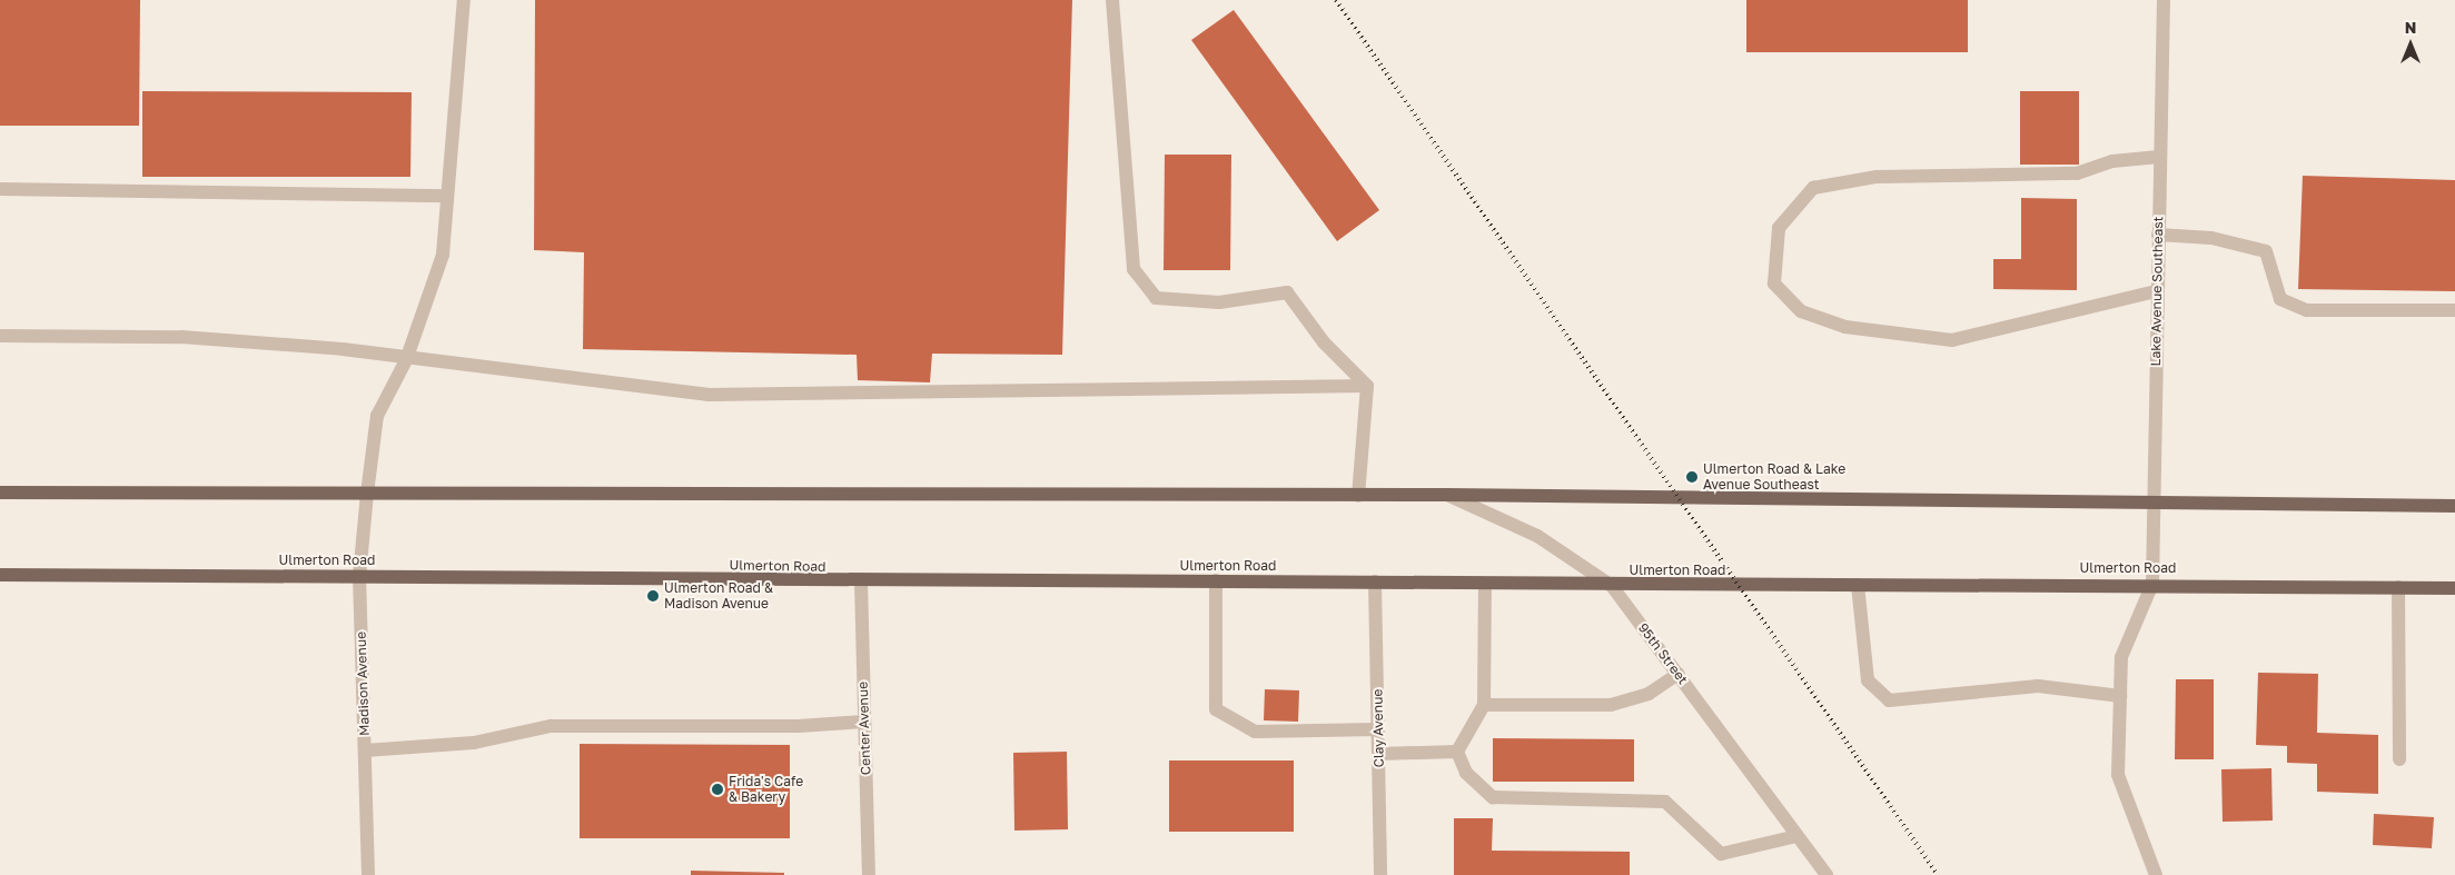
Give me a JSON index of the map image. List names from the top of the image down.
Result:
{
  "streets": {
    "main road": ["Ulmerton Road"],
    "street": [
      "Lake Avenue Southeast",
      "95th Street",
      "Madison Avenue",
      "Center Avenue",
      "Clay Avenue"
    ]
  },
  "crossings": [
    ["Lake Avenue Southeast", "Ulmerton Road"],
    ["Ulmerton Road", "95th Street"],
    ["Ulmerton Road", "Madison Avenue"],
    ["Ulmerton Road", "Center Avenue"],
    ["Ulmerton Road", "Clay Avenue"]
  ],
  "places": ["Ulmerton Road & Lake Avenue Southeast", "Ulmerton Road & Madison Avenue", "Frida's Cafe & Bakery"],
  "north": "top"
}
